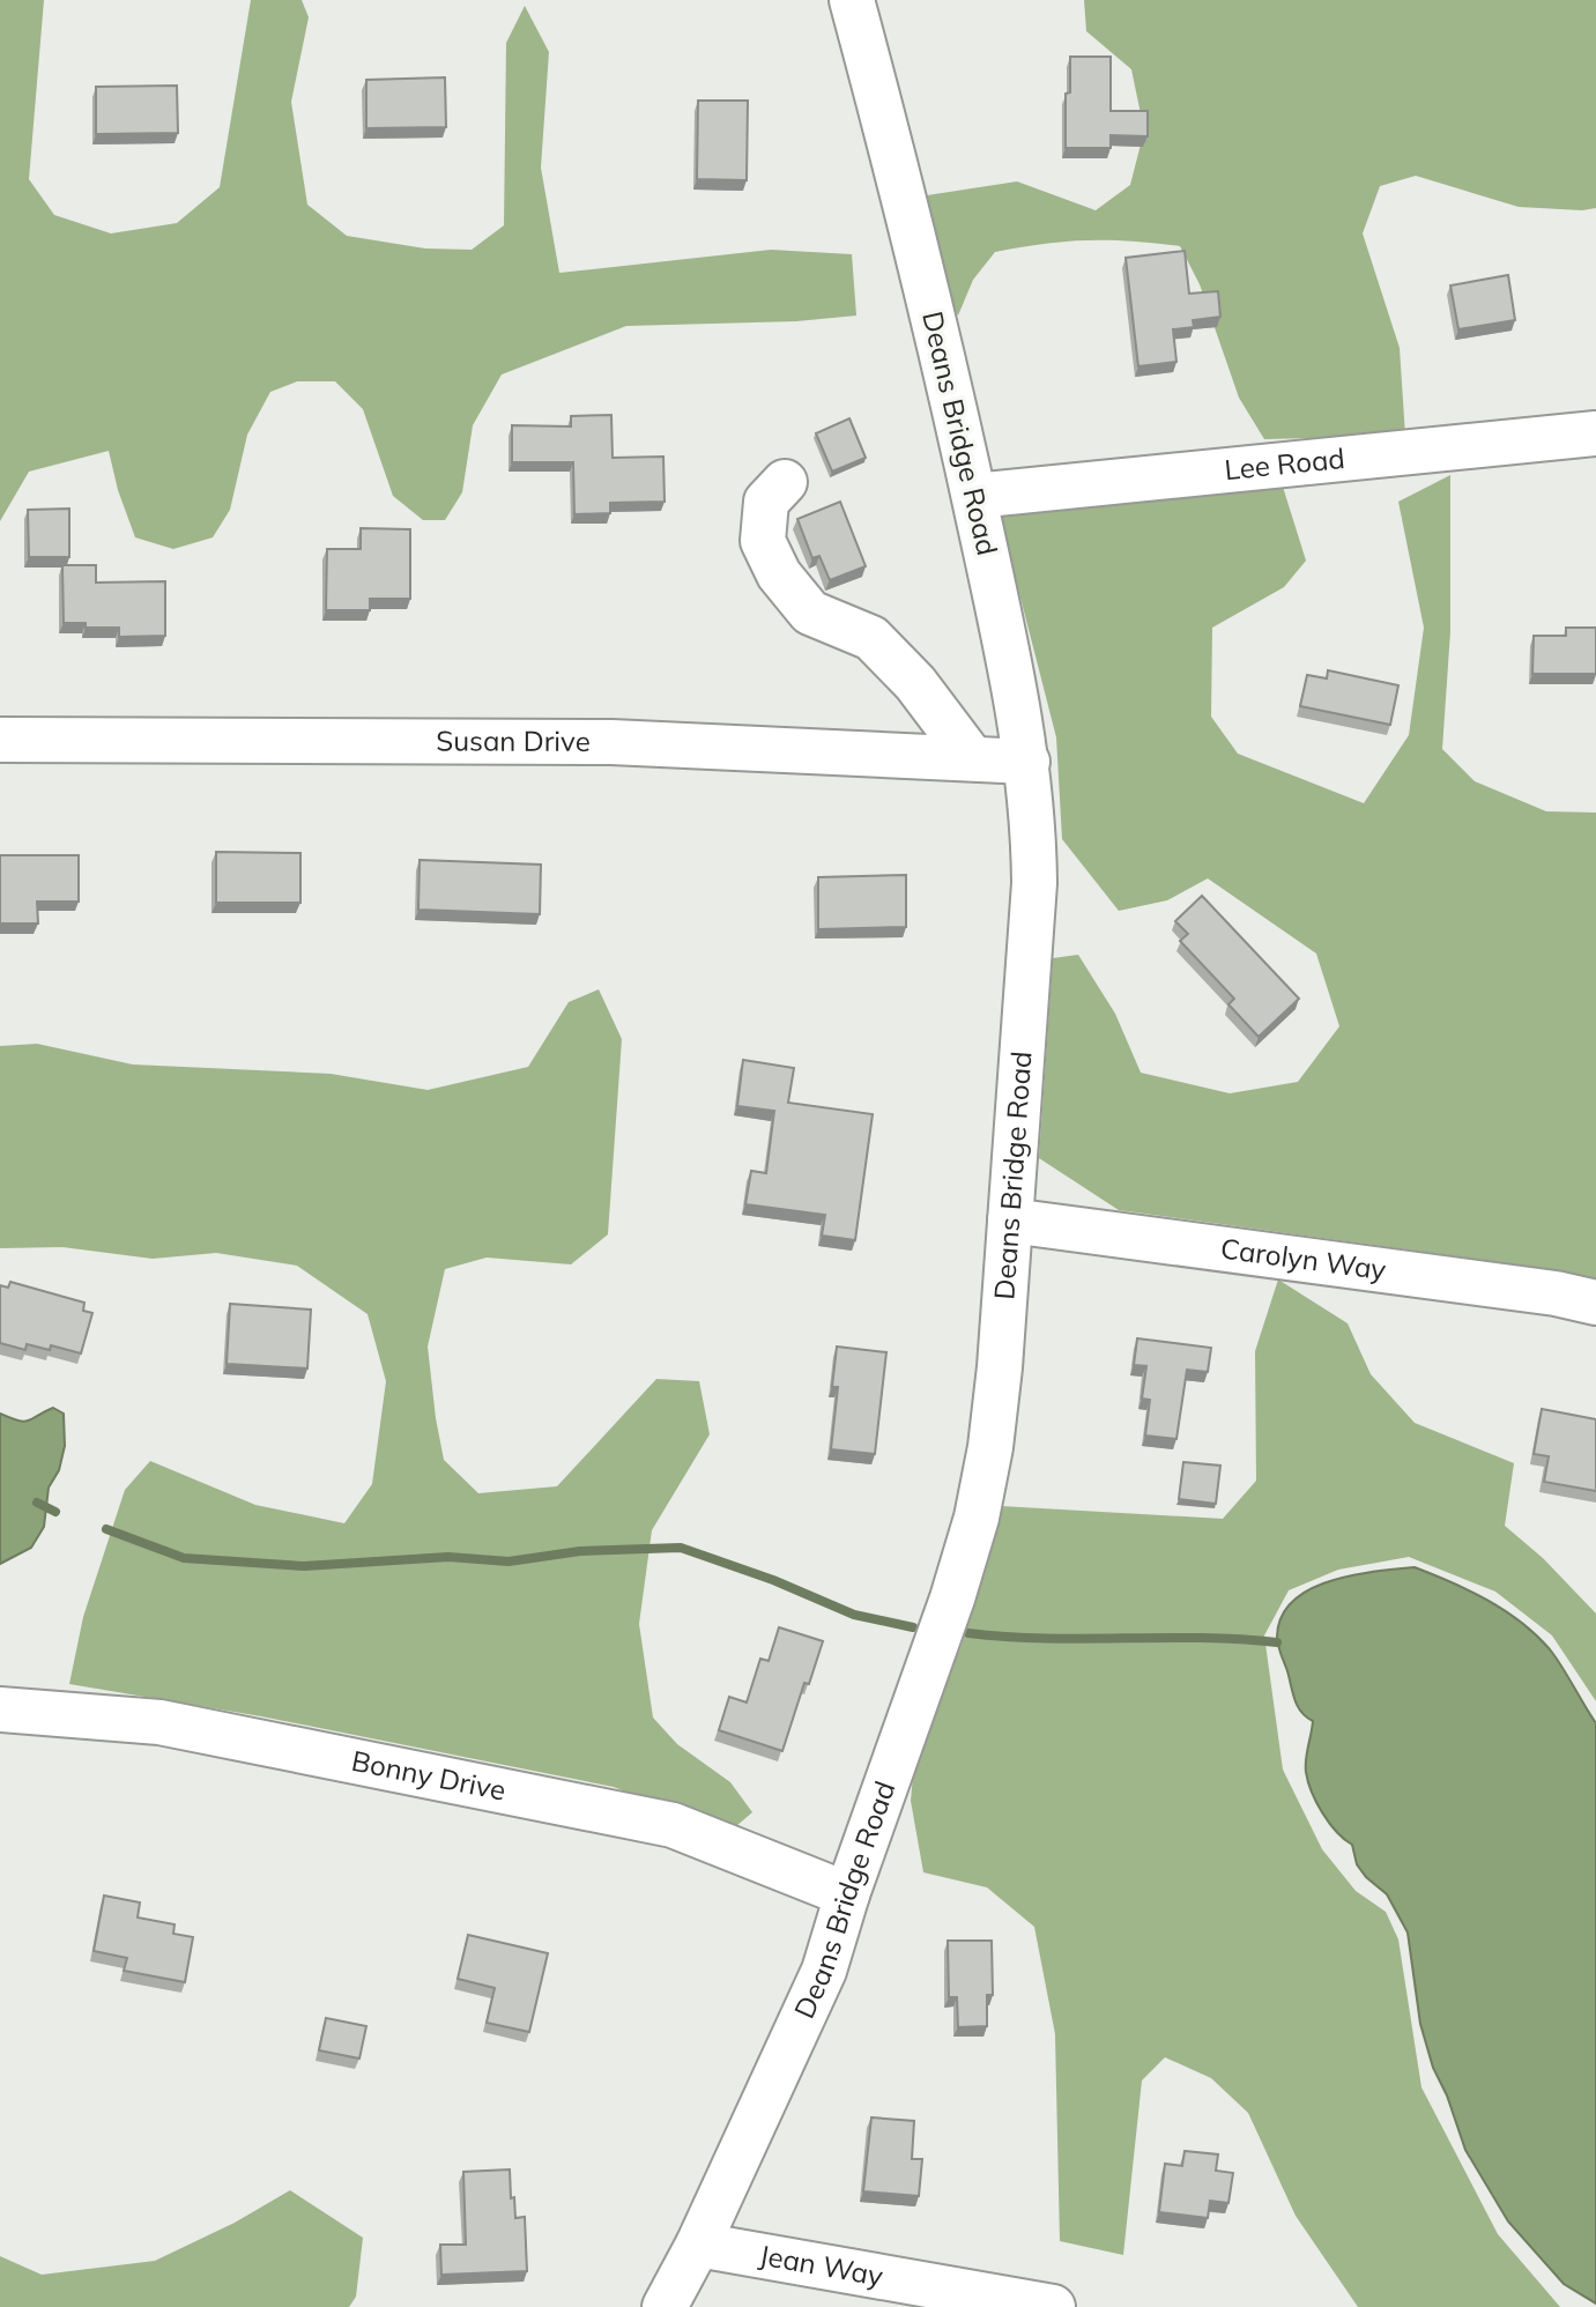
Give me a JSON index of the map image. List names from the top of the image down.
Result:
{
  "streets": {
    "street": [
      "Deans Bridge Road",
      "Lee Road",
      "Susan Drive",
      "Carolyn Way",
      "Bonny Drive",
      "Jean Way"
    ]
  },
  "crossings": [
    ["Deans Bridge Road", "Lee Road"],
    ["Deans Bridge Road", "Susan Drive"],
    ["Deans Bridge Road", "Carolyn Way"],
    ["Deans Bridge Road", "Bonny Drive"],
    ["Deans Bridge Road", "Jean Way"]
  ]
}
